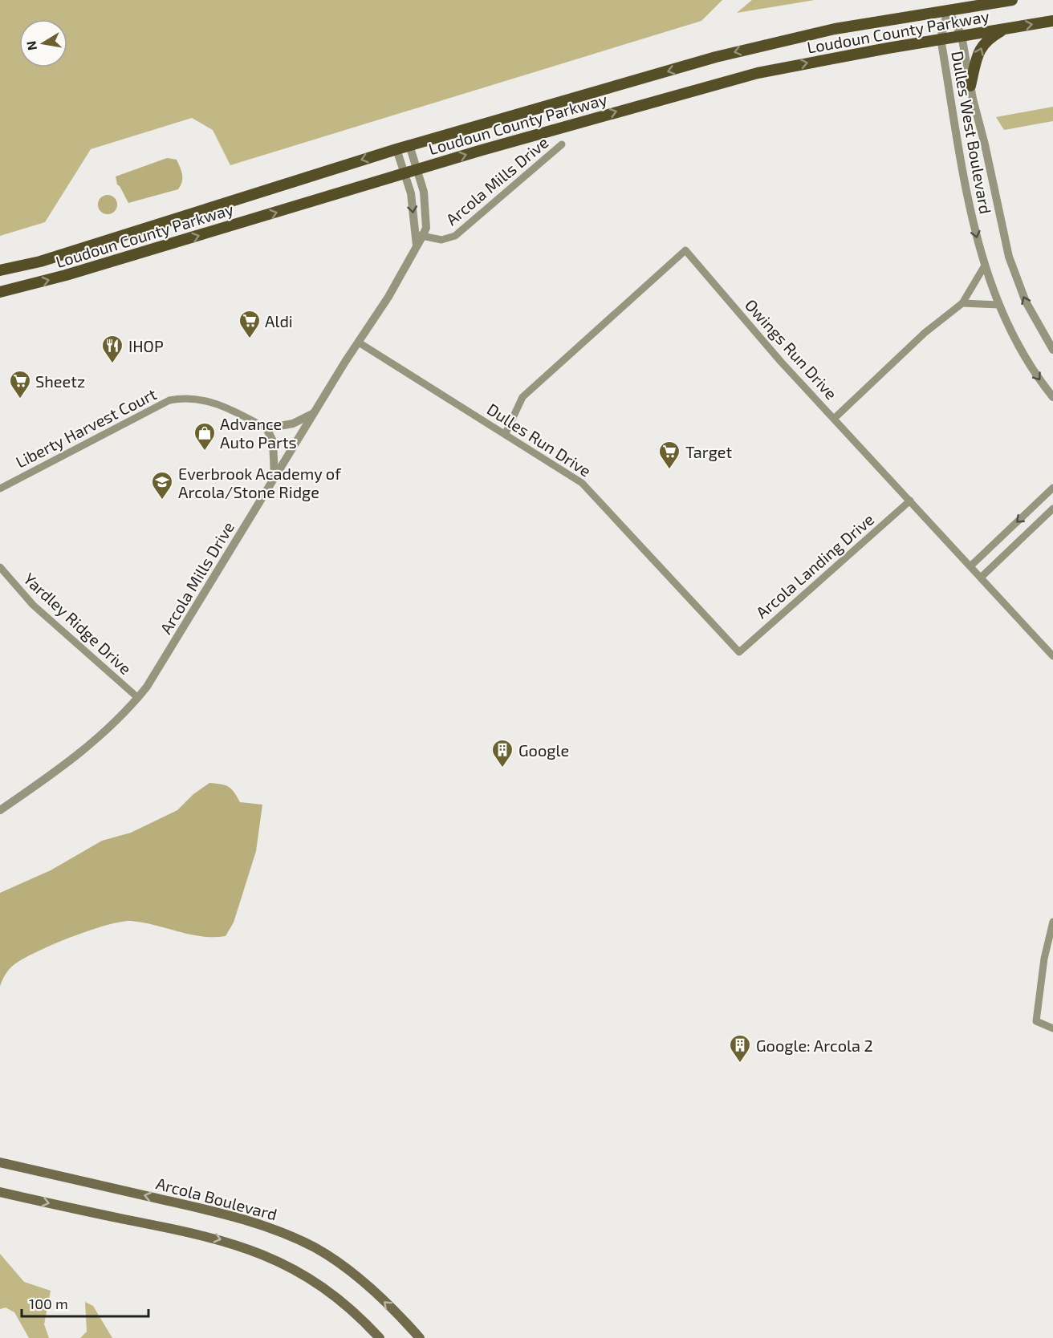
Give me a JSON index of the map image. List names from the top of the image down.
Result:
{
  "streets": {
    "main road": ["Loudoun County Parkway", "Arcola Boulevard"],
    "street": [
      "Dulles West Boulevard",
      "Arcola Mills Drive",
      "Owings Run Drive",
      "Liberty Harvest Court",
      "Dulles Run Drive",
      "Arcola Landing Drive",
      "Yardley Ridge Drive"
    ]
  },
  "crossings": [
    ["Loudoun County Parkway", "Dulles West Boulevard"],
    ["Loudoun County Parkway", "Arcola Mills Drive"],
    ["Arcola Mills Drive", "Dulles Run Drive"],
    ["Arcola Mills Drive", "Yardley Ridge Drive"],
    ["Owings Run Drive", "Dulles Run Drive"],
    ["Owings Run Drive", "Arcola Landing Drive"],
    ["Dulles Run Drive", "Arcola Landing Drive"]
  ],
  "places": {
    "supermarket": ["Aldi", "Sheetz", "Target"],
    "restaurant": ["IHOP"],
    "shop": ["Advance Auto Parts"],
    "school or university": ["Everbrook Academy of Arcola/Stone Ridge"],
    "building": ["Google", "Google: Arcola 2"]
  },
  "scale_bar": "100 m",
  "north": "left"
}
